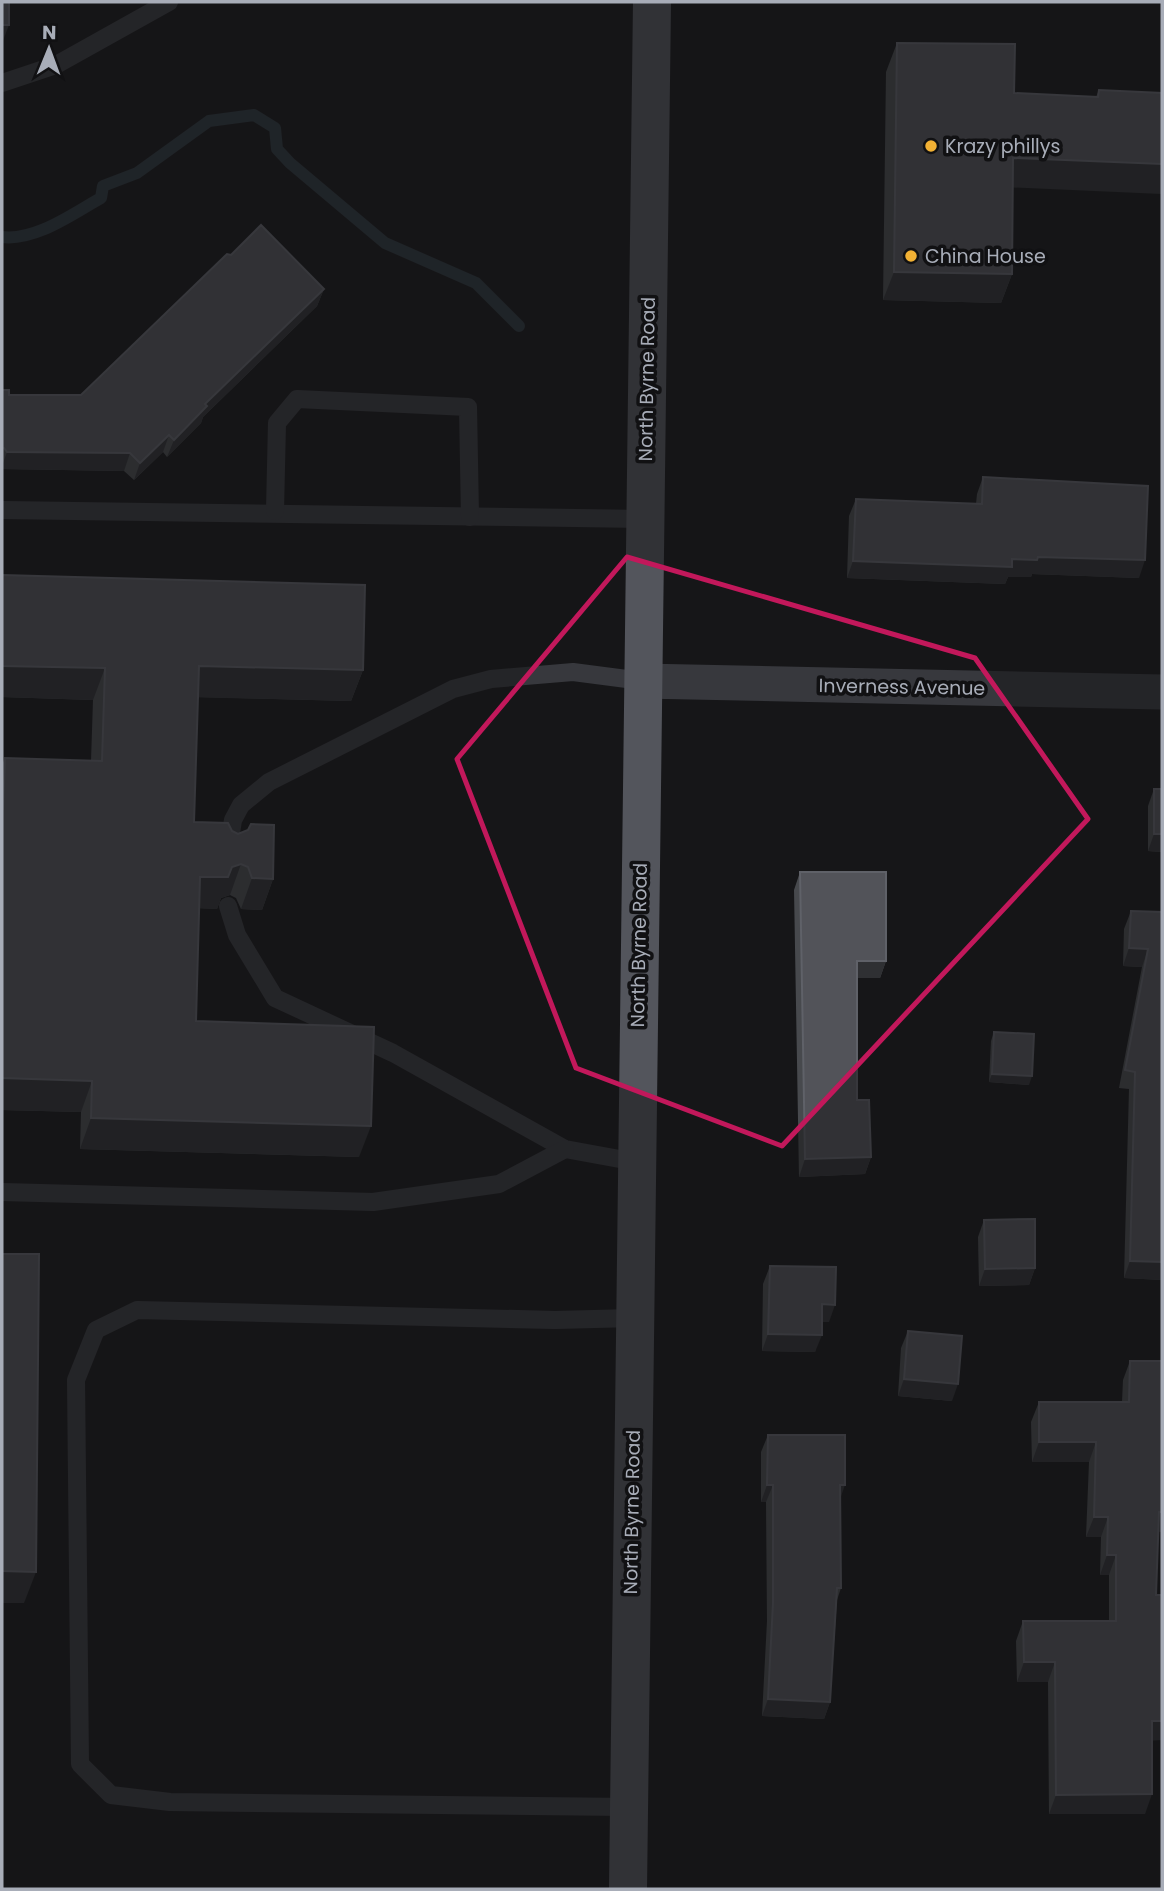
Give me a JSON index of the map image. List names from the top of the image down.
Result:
{
  "streets": {
    "main road": ["North Byrne Road"],
    "street": ["Inverness Avenue"]
  },
  "crossings": [
    ["North Byrne Road", "Inverness Avenue"]
  ],
  "places": ["Krazy phillys", "China House"],
  "north": "top"
}
